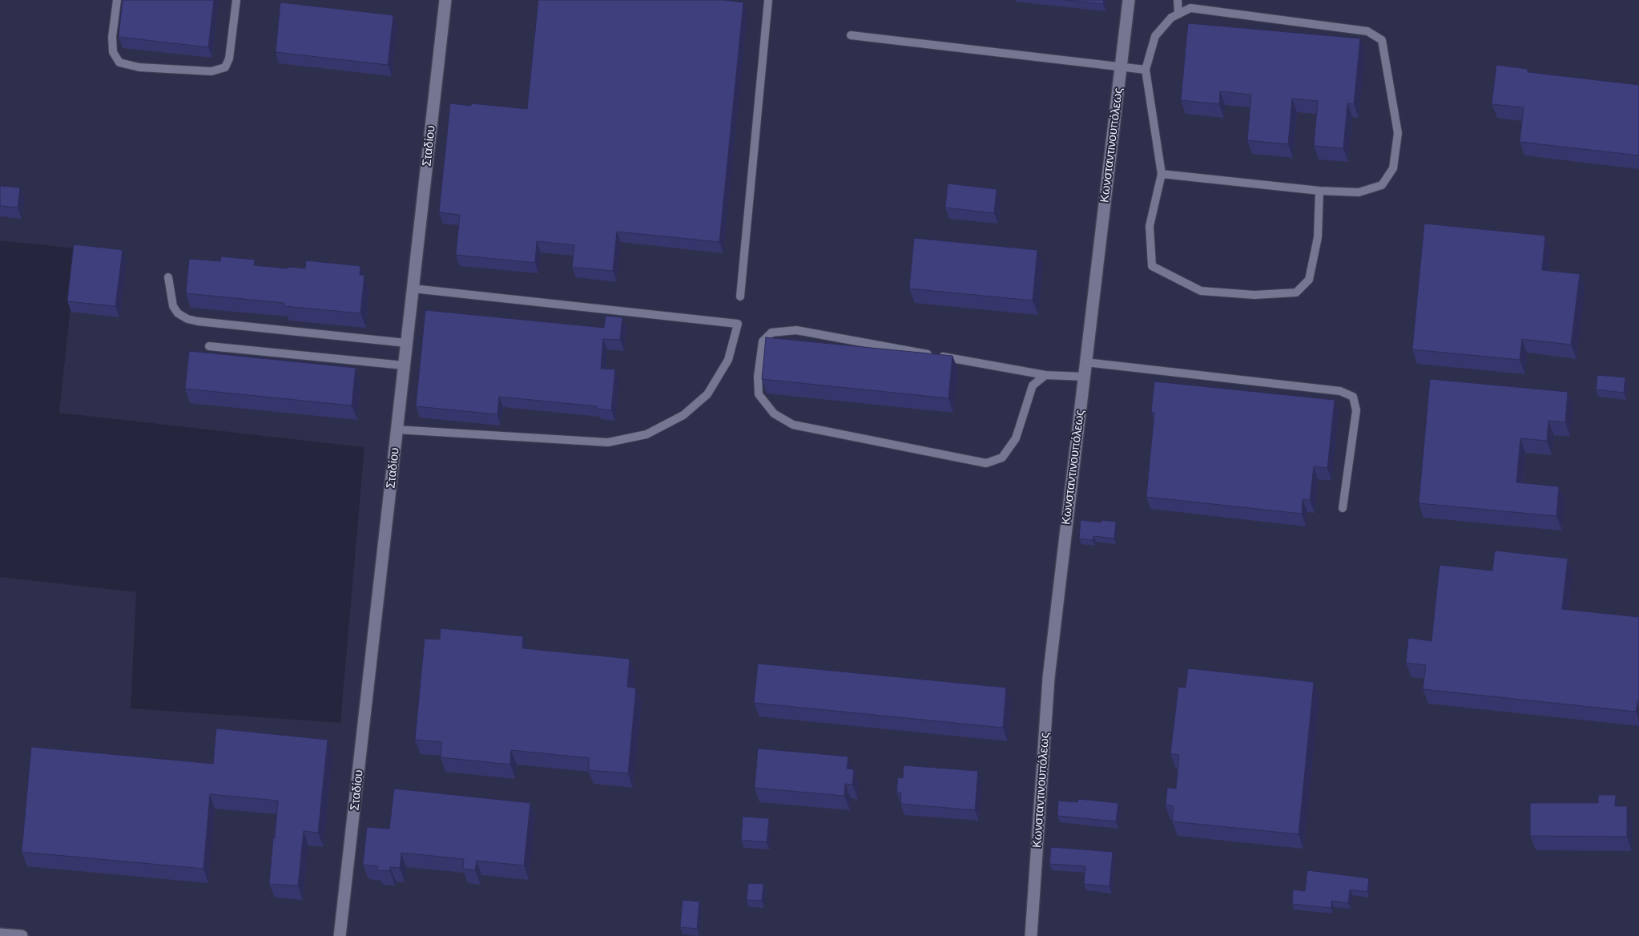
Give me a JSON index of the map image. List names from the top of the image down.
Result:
{
  "streets": {
    "street": ["Κωνσταντινουπόλεως", "Σταδίου"]
  }
}
